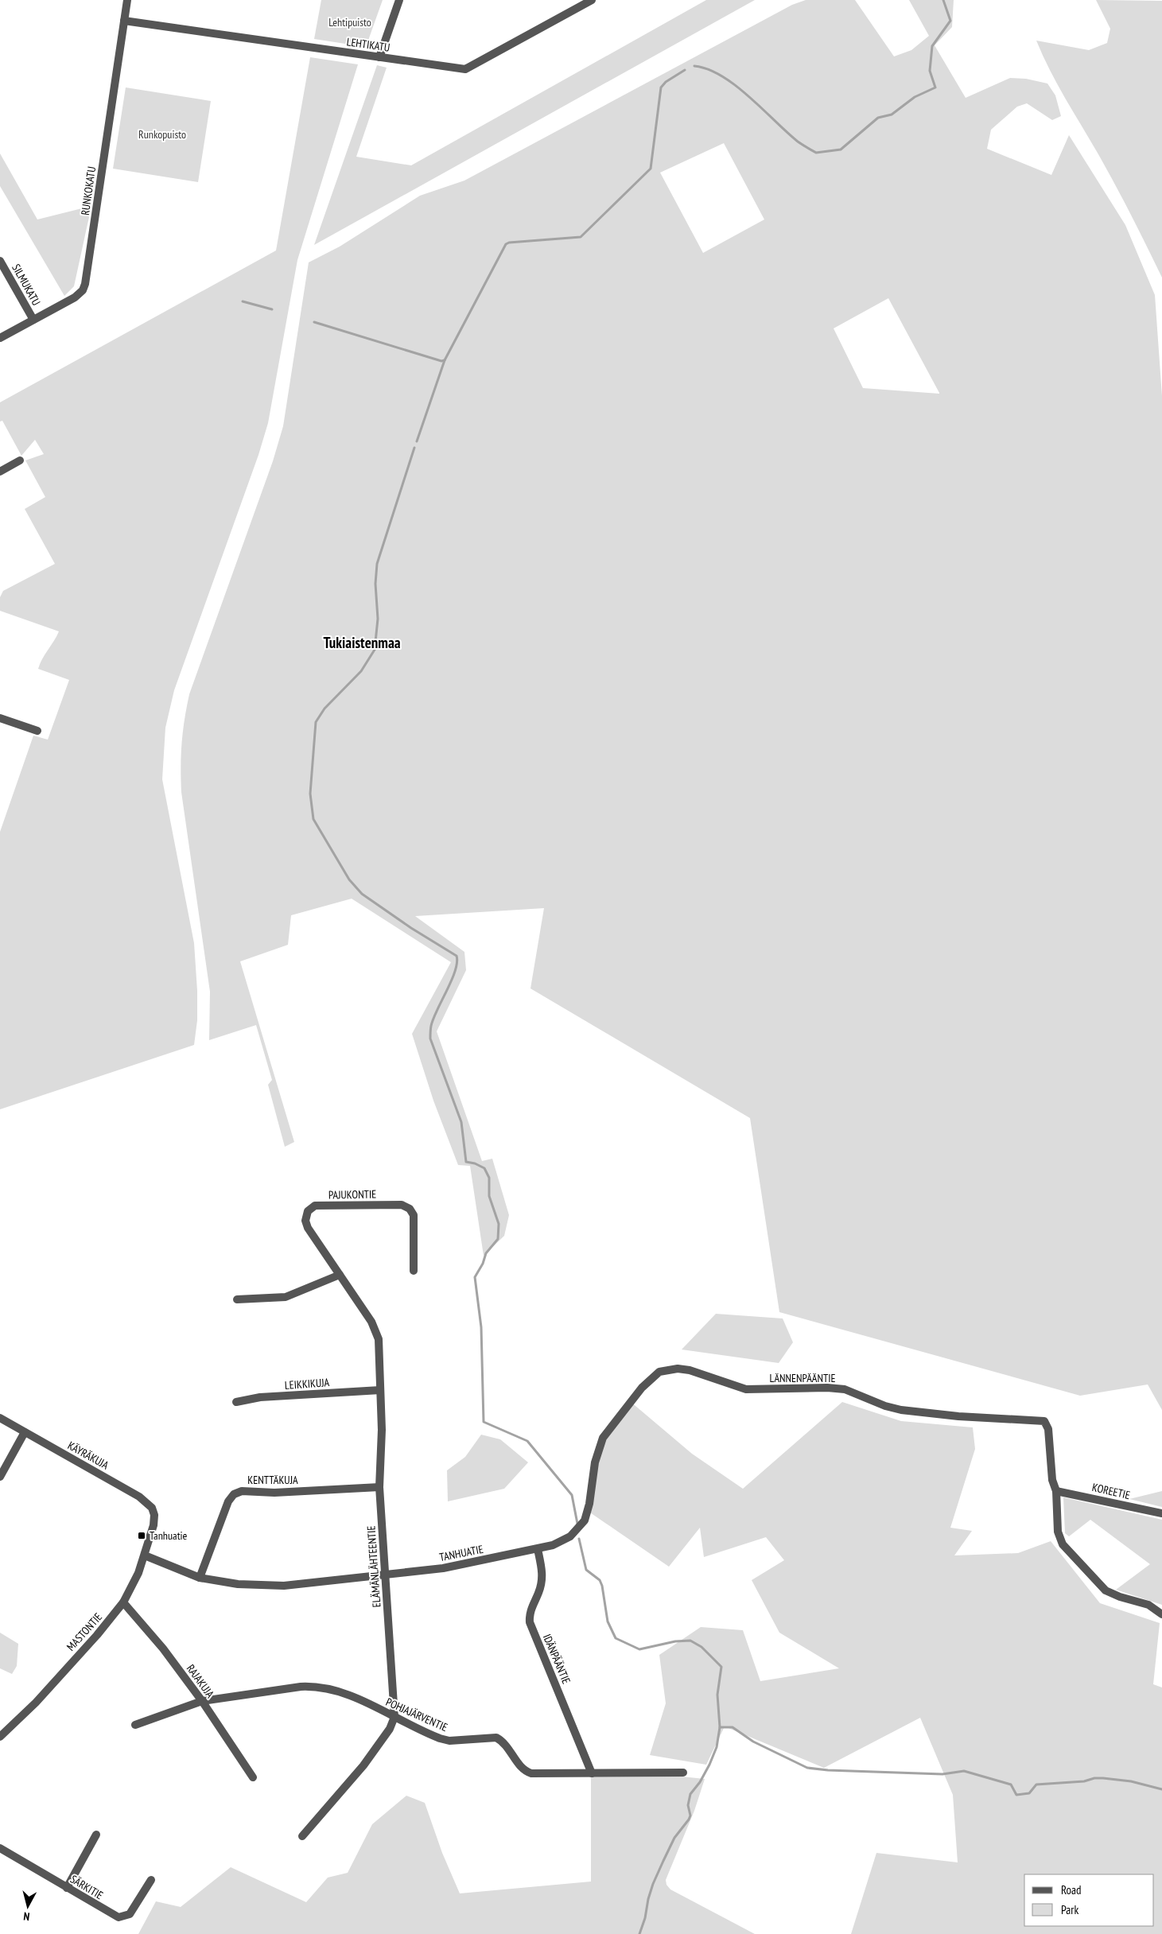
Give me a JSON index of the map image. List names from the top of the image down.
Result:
{
  "streets": {
    "street": [
      "LEHTIKATU",
      "RUNKOKATU",
      "SILMUKATU",
      "PAJUKONTIE",
      "LÄNNENPÄÄNTIE",
      "LEIKKIKUJA",
      "KÄYRÄKUJA",
      "KENTTÄKUJA",
      "KOREETIE",
      "TANHUATIE",
      "ELÄMÄNLÄHTEENTIE",
      "MASTONTIE",
      "IDÄNPÄÄNTIE",
      "RAJAKUJA",
      "POHJAJÄRVENTIE",
      "SÄRKITIE"
    ]
  },
  "crossings": [
    ["LEHTIKATU", "RUNKOKATU"],
    ["RUNKOKATU", "SILMUKATU"],
    ["PAJUKONTIE", "ELÄMÄNLÄHTEENTIE"],
    ["LÄNNENPÄÄNTIE", "KOREETIE"],
    ["LÄNNENPÄÄNTIE", "TANHUATIE"],
    ["LEIKKIKUJA", "ELÄMÄNLÄHTEENTIE"],
    ["KÄYRÄKUJA", "MASTONTIE"],
    ["KENTTÄKUJA", "TANHUATIE"],
    ["KENTTÄKUJA", "ELÄMÄNLÄHTEENTIE"],
    ["TANHUATIE", "ELÄMÄNLÄHTEENTIE"],
    ["TANHUATIE", "MASTONTIE"],
    ["TANHUATIE", "IDÄNPÄÄNTIE"],
    ["ELÄMÄNLÄHTEENTIE", "POHJAJÄRVENTIE"],
    ["MASTONTIE", "RAJAKUJA"],
    ["IDÄNPÄÄNTIE", "POHJAJÄRVENTIE"],
    ["RAJAKUJA", "POHJAJÄRVENTIE"]
  ],
  "districts": ["Tukiaistenmaa"],
  "parks": ["Lehtipuisto", "Runkopuisto"],
  "places": {
    "transit": ["Tanhuatie"]
  },
  "legend": ["Road", "Park"],
  "north": "bottom"
}
